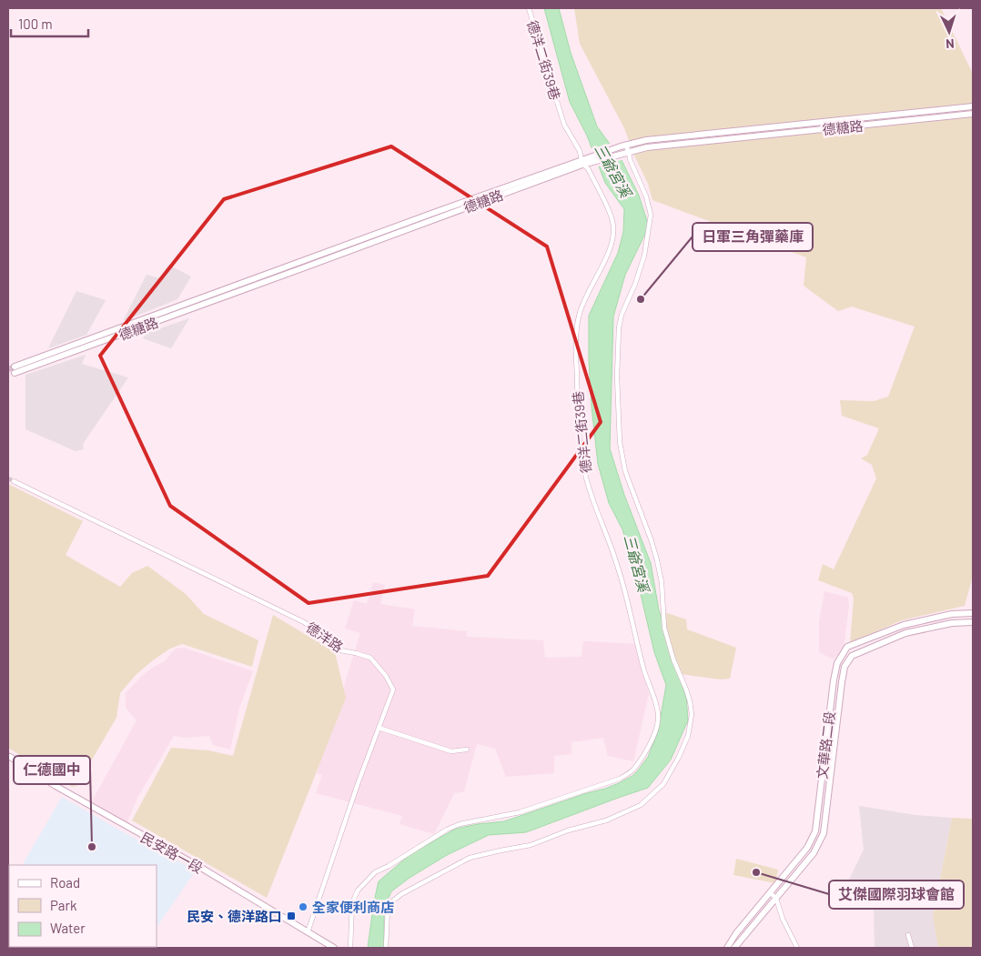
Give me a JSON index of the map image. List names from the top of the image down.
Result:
{
  "streets": {
    "street": [
      "德洋二街39巷",
      "德糖路",
      "德洋路",
      "文華路二段",
      "民安路一段"
    ]
  },
  "crossings": [
    ["德洋二街39巷", "德糖路"],
    ["德洋路", "民安路一段"]
  ],
  "water": ["三爺宮溪"],
  "places": {
    "other": [
      "日軍三角彈藥庫",
      "仁德國中",
      "艾傑國際羽球會館",
      "全家便利商店"
    ],
    "transit": ["民安、德洋路口"]
  },
  "legend": ["Road", "Park", "Water"],
  "scale_bar": "100 m",
  "north": "bottom"
}
